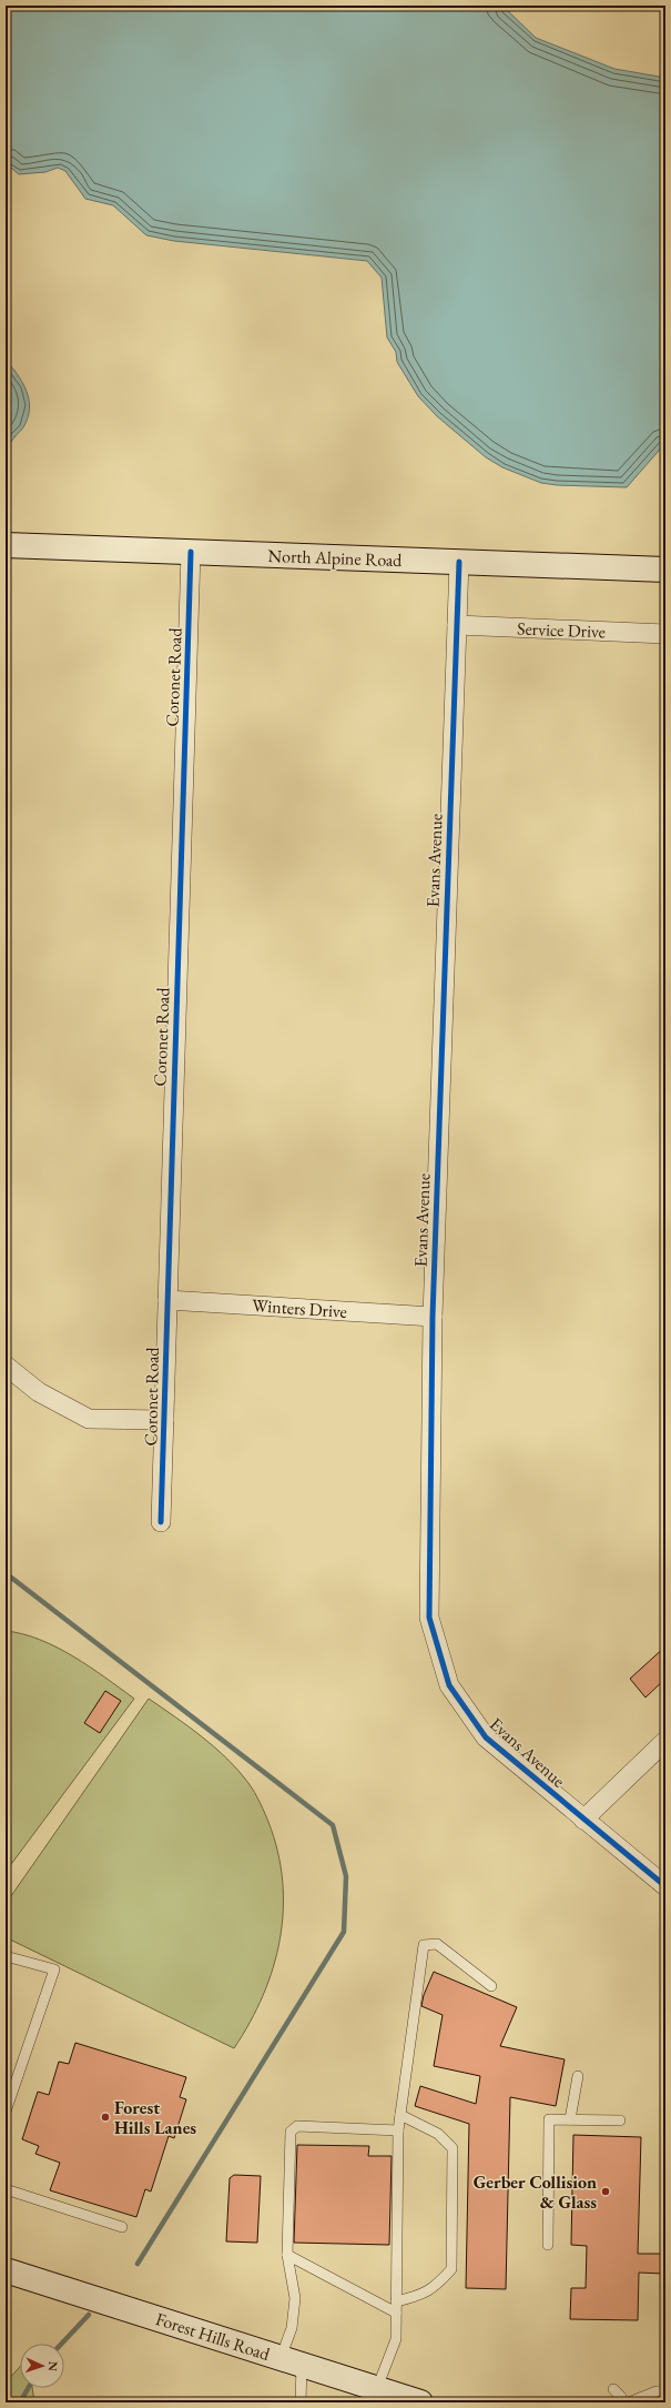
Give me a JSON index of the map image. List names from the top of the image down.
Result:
{
  "streets": {
    "main road": ["North Alpine Road", "Forest Hills Road"],
    "street": [
      "Service Drive",
      "Coronet Road",
      "Evans Avenue",
      "Winters Drive"
    ]
  },
  "crossings": [
    ["North Alpine Road", "Coronet Road"],
    ["North Alpine Road", "Evans Avenue"],
    ["Service Drive", "Evans Avenue"],
    ["Coronet Road", "Winters Drive"],
    ["Evans Avenue", "Winters Drive"]
  ],
  "places": ["Forest Hills Lanes", "Gerber Collision & Glass"],
  "north": "right"
}
